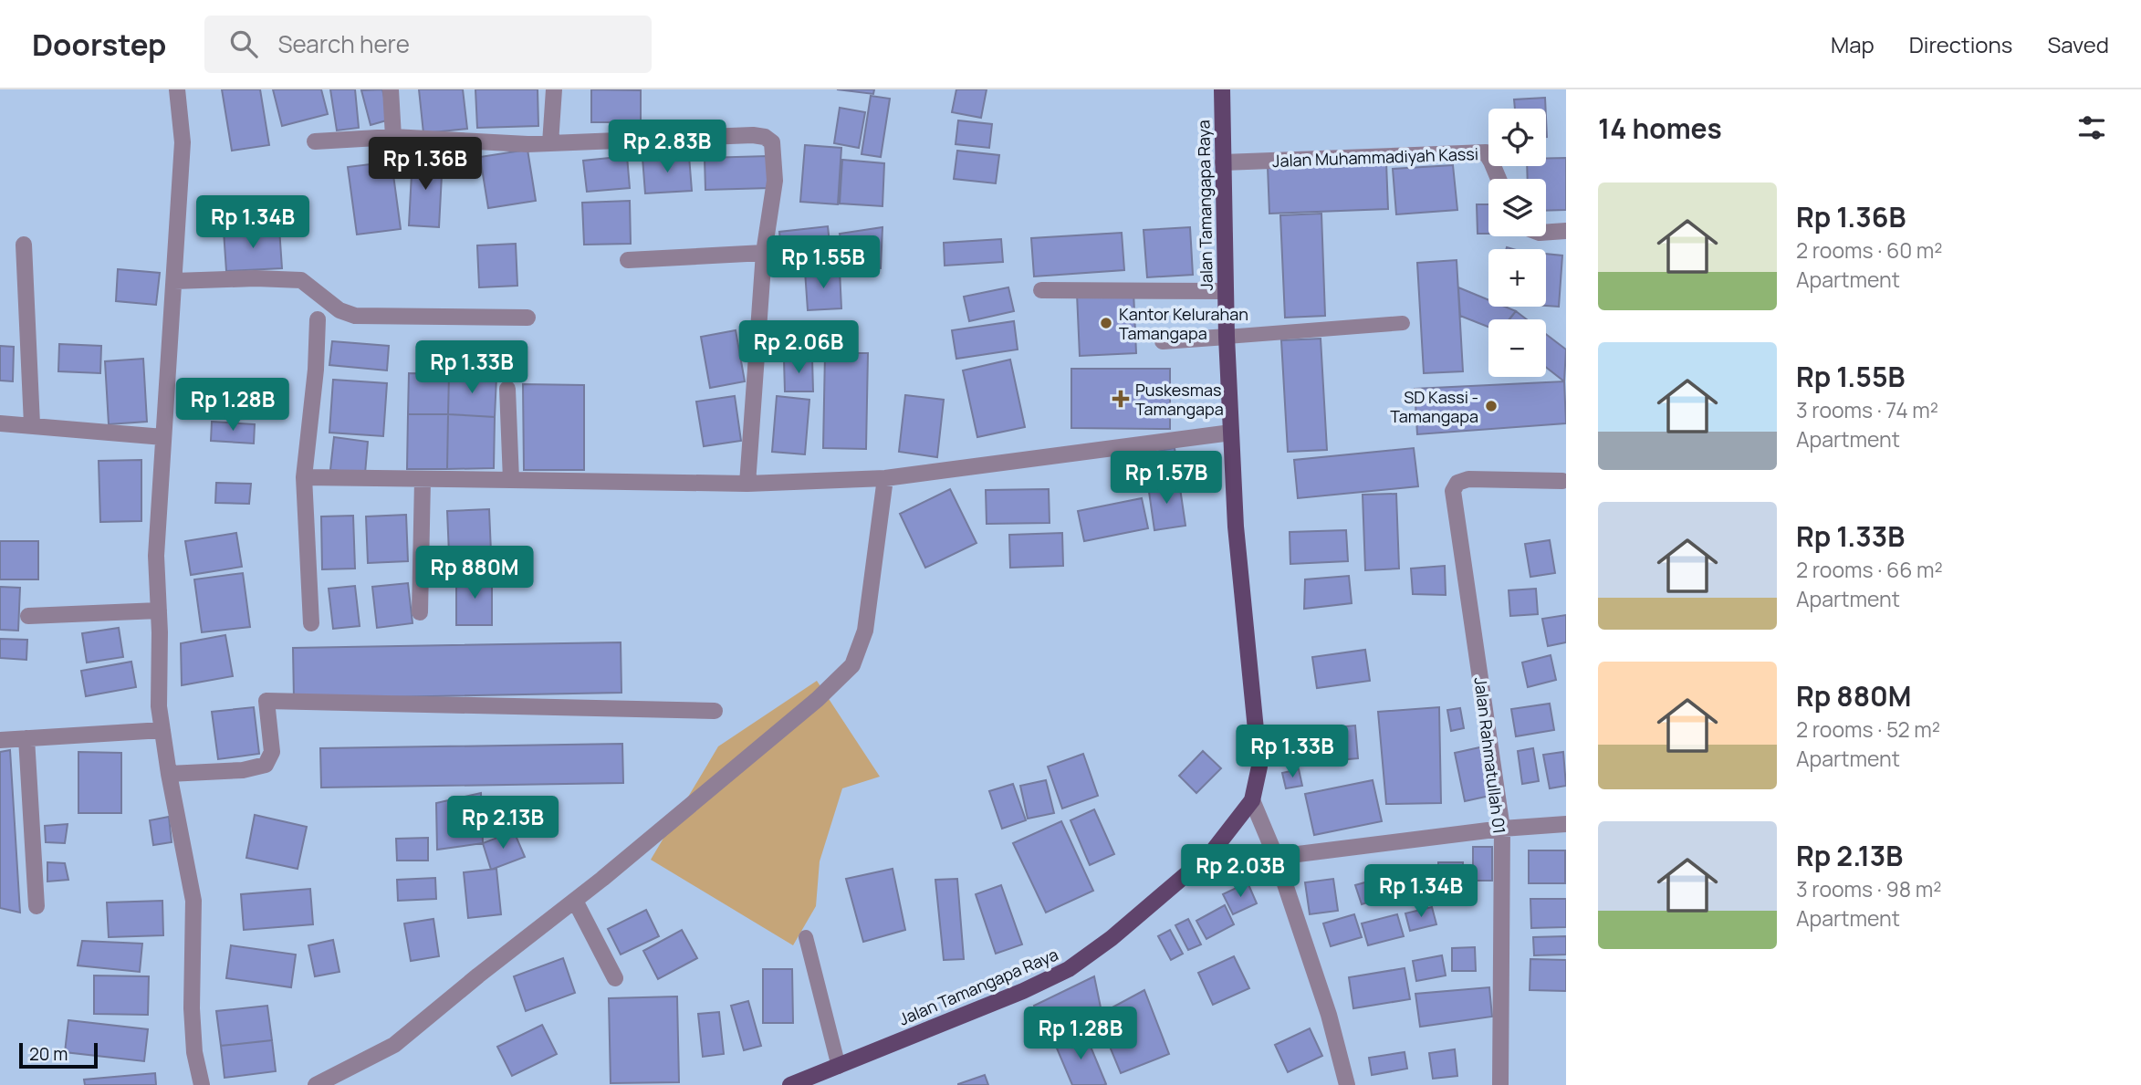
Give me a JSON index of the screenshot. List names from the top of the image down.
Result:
{
  "streets": {
    "main road": ["Jalan Tamangapa Raya"],
    "street": ["Jalan Muhammadiyah Kassi", "Jalan Rahmatullah 01"]
  },
  "crossings": [
    ["Jalan Muhammadiyah Kassi", "Jalan Tamangapa Raya"]
  ],
  "places": {
    "other": ["Kantor Kelurahan Tamangapa", "SD Kassi - Tamangapa"],
    "health": ["Puskesmas Tamangapa"]
  },
  "scale_bar": "20 m",
  "page": {
    "header": "Doorstep",
    "search": "Search here",
    "nav": ["Map", "Directions", "Saved"],
    "heading": "14 homes",
    "map_buttons": ["+", "−"],
    "price": [
      "Rp 2.83B",
      "Rp 1.36B",
      "Rp 1.34B",
      "Rp 1.55B",
      "Rp 2.06B",
      "Rp 1.33B",
      "Rp 1.28B",
      "Rp 1.57B",
      "Rp 880M",
      "Rp 1.33B",
      "Rp 2.13B",
      "Rp 2.03B",
      "Rp 1.34B",
      "Rp 1.28B"
    ],
    "list": [
      {
        "name": "Rp 1.36B",
        "note": "2 rooms · 60 m² · Apartment"
      },
      {
        "name": "Rp 1.55B",
        "note": "3 rooms · 74 m² · Apartment"
      },
      {
        "name": "Rp 1.33B",
        "note": "2 rooms · 66 m² · Apartment"
      },
      {
        "name": "Rp 880M",
        "note": "2 rooms · 52 m² · Apartment"
      },
      {
        "name": "Rp 2.13B",
        "note": "3 rooms · 98 m² · Apartment"
      }
    ],
    "scale": "20 m"
  }
}
